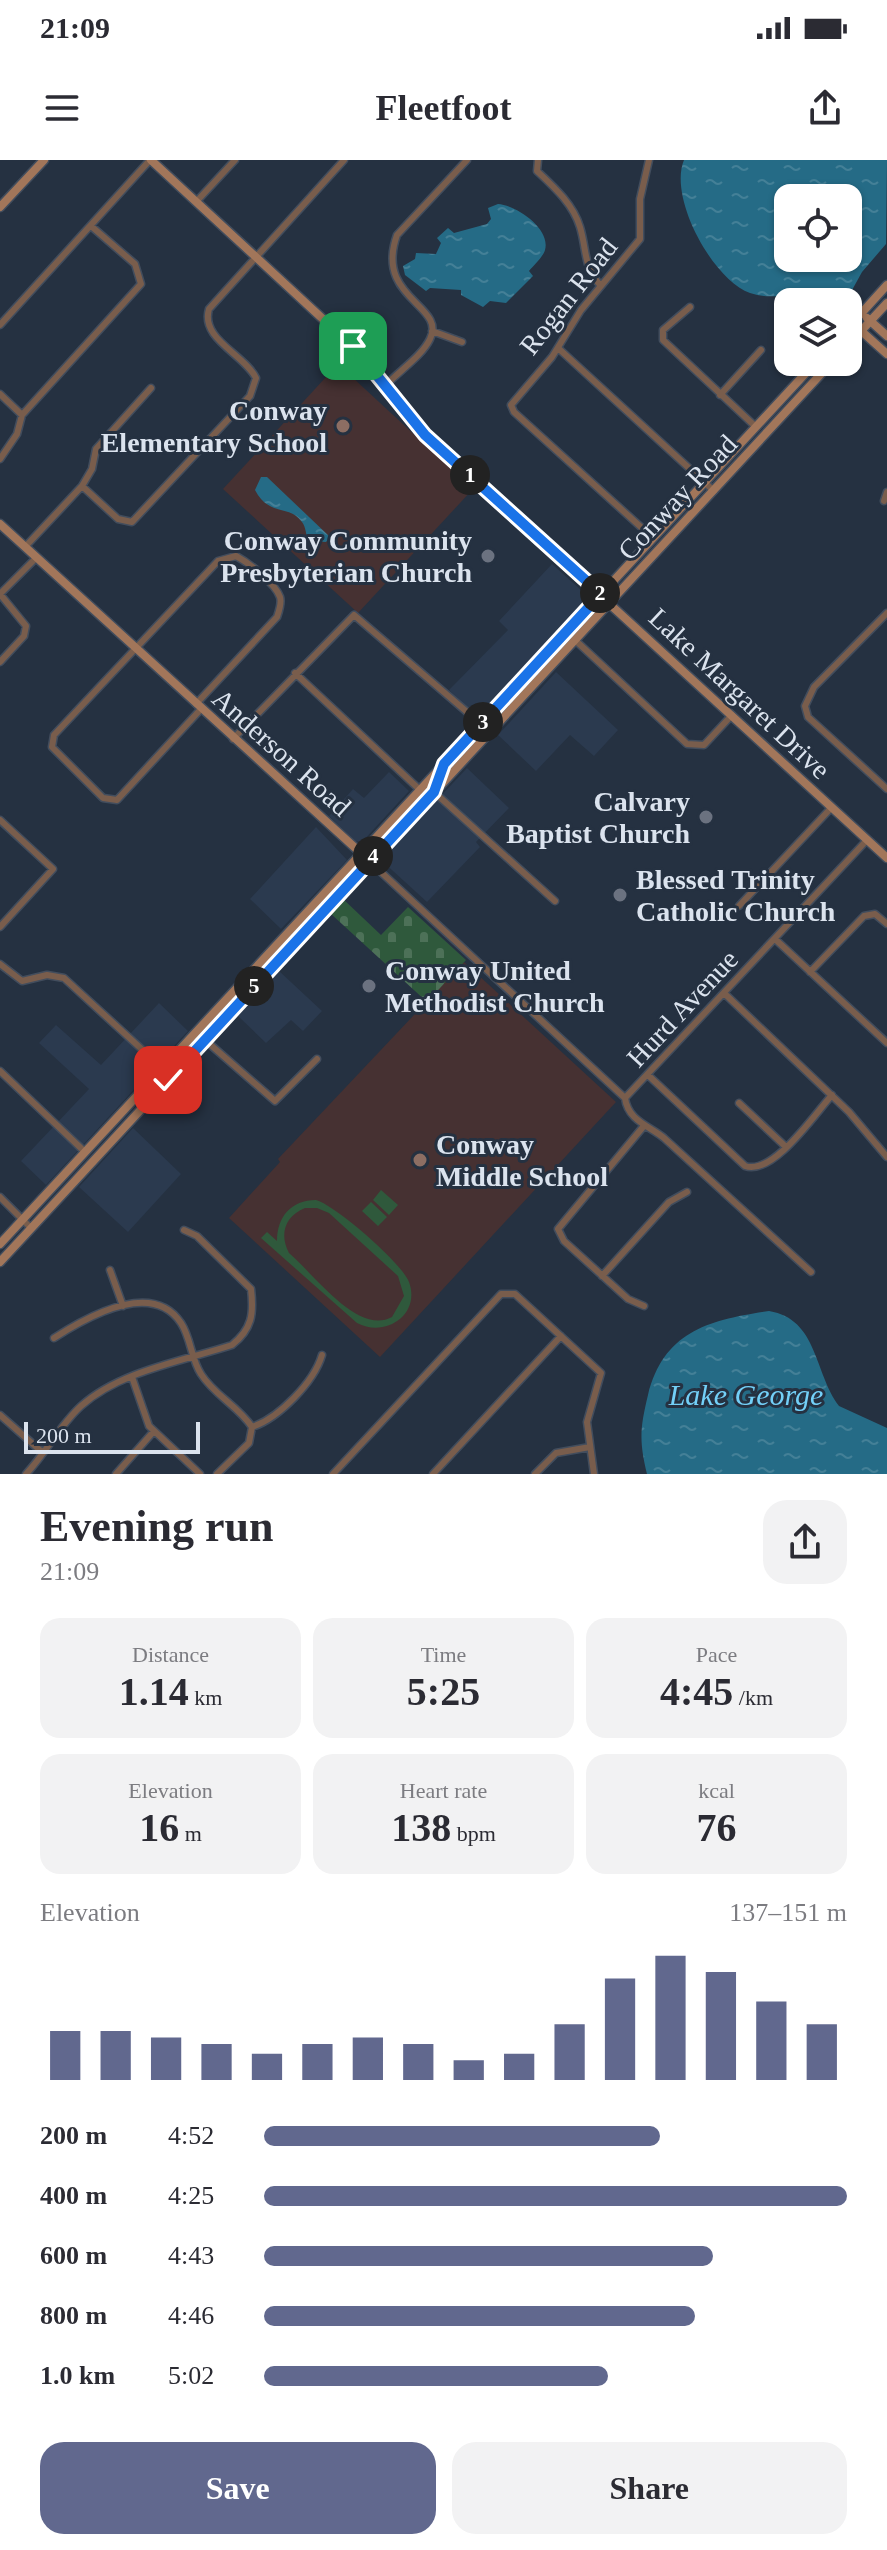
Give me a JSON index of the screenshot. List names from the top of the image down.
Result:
{
  "streets": {
    "main road": ["Conway Road", "Lake Margaret Drive", "Anderson Road"],
    "street": ["Rogan Road", "Hurd Avenue"]
  },
  "crossings": [
    ["Rogan Road", "Conway Road"],
    ["Conway Road", "Lake Margaret Drive"],
    ["Conway Road", "Anderson Road"],
    ["Lake Margaret Drive", "Hurd Avenue"],
    ["Anderson Road", "Hurd Avenue"]
  ],
  "water": ["Lake George"],
  "places": [
    "Conway Elementary School",
    "Conway Community Presbyterian Church",
    "Calvary Baptist Church",
    "Blessed Trinity Catholic Church",
    "Conway United Methodist Church",
    "Conway Middle School"
  ],
  "scale_bar": "200 m",
  "page": {
    "status": "21:09",
    "header": "Fleetfoot",
    "pins": [
      "1",
      "2",
      "3",
      "4",
      "5"
    ],
    "scale": "200 m",
    "heading": ["Evening run", "21:09"],
    "stats": [
      ["Distance", "1.14 km"],
      ["Time", "5:25"],
      ["Pace", "4:45 /km"],
      ["Elevation", "16 m"],
      ["Heart rate", "138 bpm"],
      ["kcal", "76"]
    ],
    "chart": ["Elevation", "137–151 m"],
    "list": [
      {
        "name": "200 m",
        "note": "4:52"
      },
      {
        "name": "400 m",
        "note": "4:25"
      },
      {
        "name": "600 m",
        "note": "4:43"
      },
      {
        "name": "800 m",
        "note": "4:46"
      },
      {
        "name": "1.0 km",
        "note": "5:02"
      }
    ],
    "buttons": ["Save", "Share"]
  }
}
